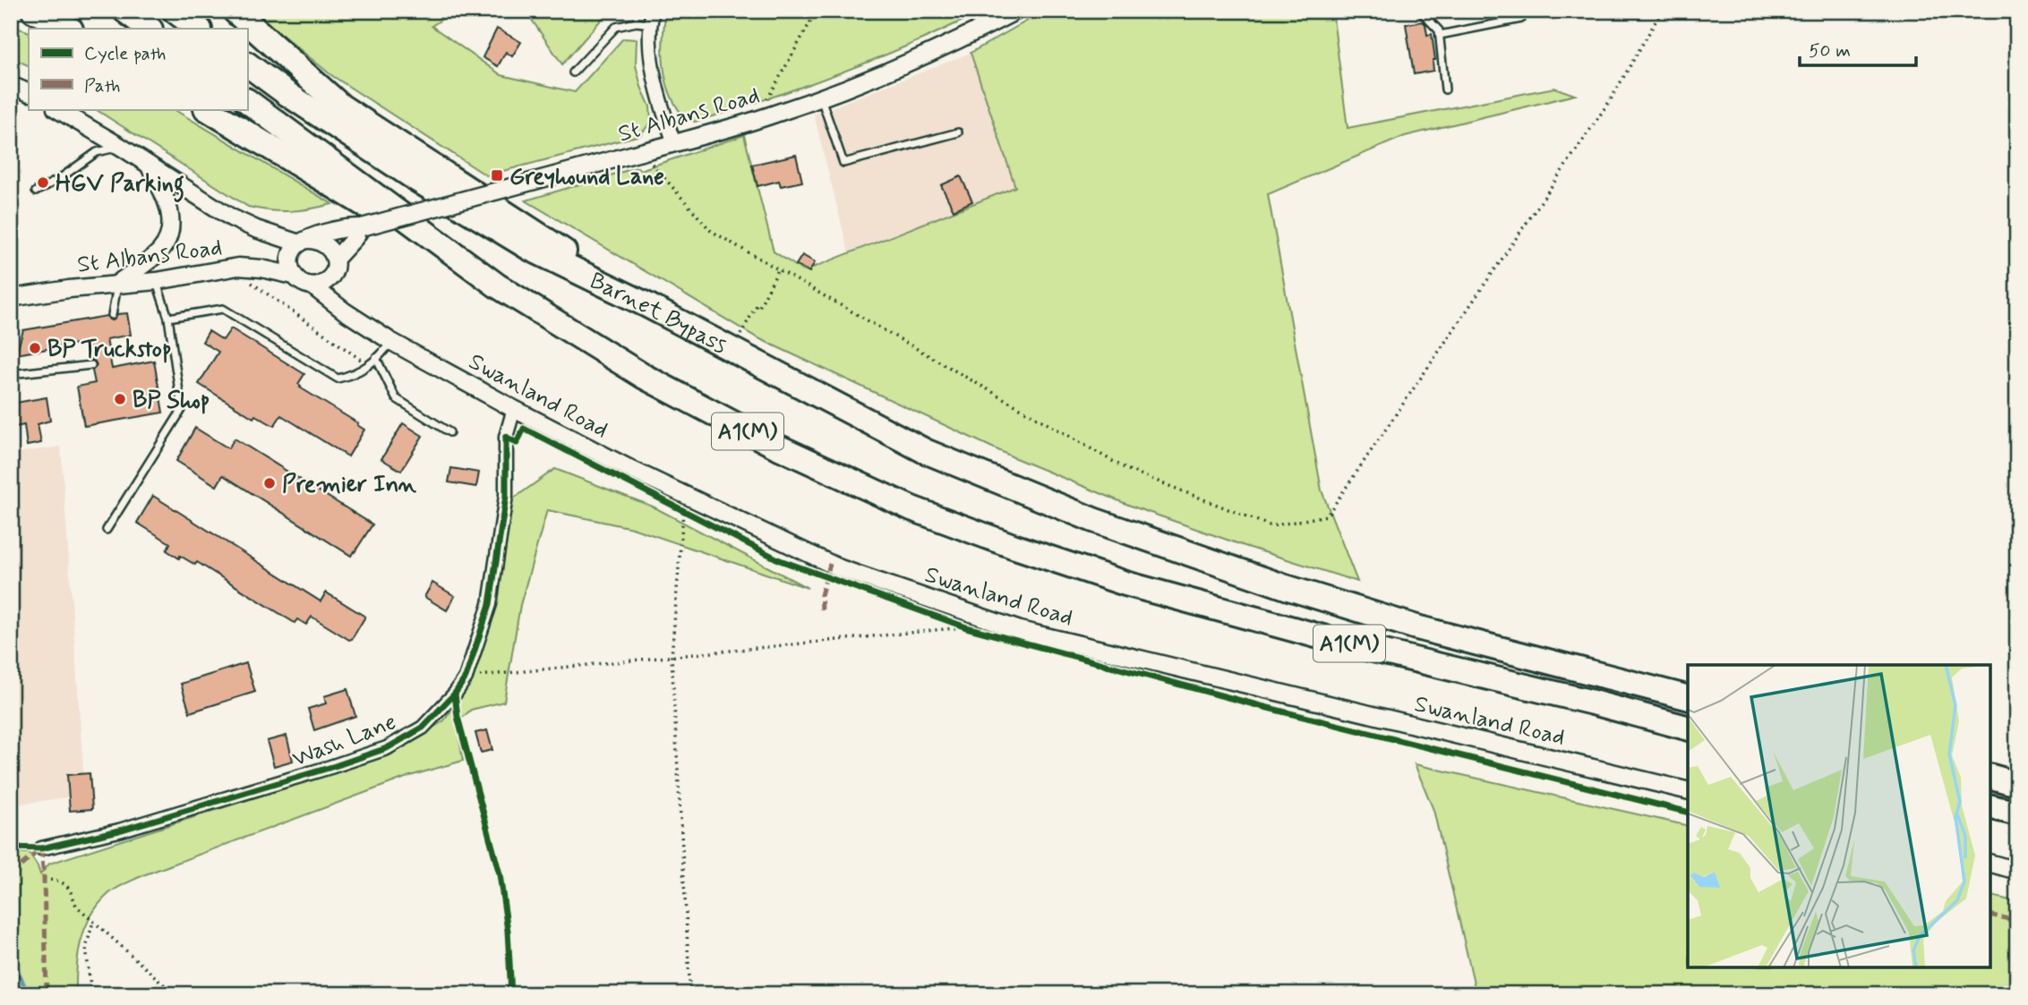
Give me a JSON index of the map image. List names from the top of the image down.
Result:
{
  "streets": {
    "highway": ["Barnet Bypass", "A1(M)"],
    "street": ["St Albans Road", "Swanland Road", "Wash Lane"]
  },
  "crossings": [
    ["St Albans Road", "Swanland Road"],
    ["Barnet Bypass", "A1(M)"],
    ["Swanland Road", "Wash Lane"]
  ],
  "places": {
    "transit": ["Greyhound Lane"],
    "other": [
      "HGV Parking",
      "BP Truckstop",
      "BP Shop",
      "Premier Inn"
    ]
  },
  "legend": ["Cycle path", "Path"],
  "scale_bar": "50 m"
}
